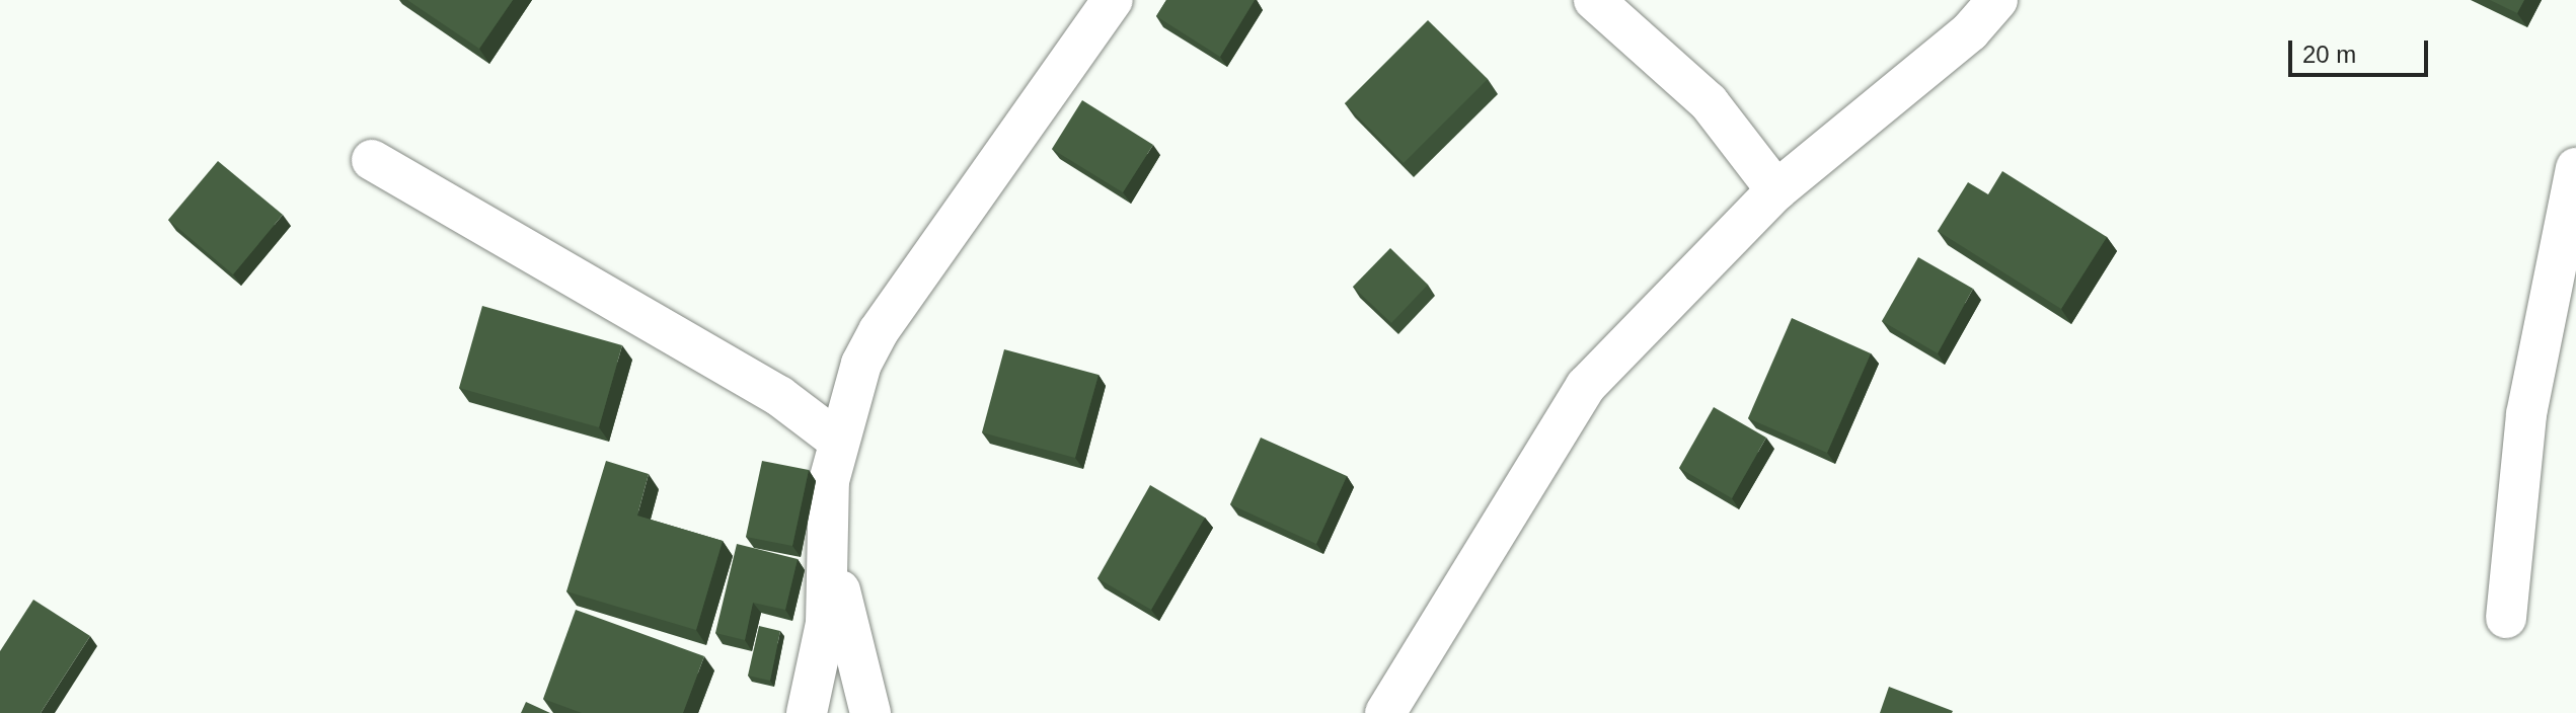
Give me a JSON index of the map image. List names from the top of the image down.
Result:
{
  "scale_bar": "20 m"
}
